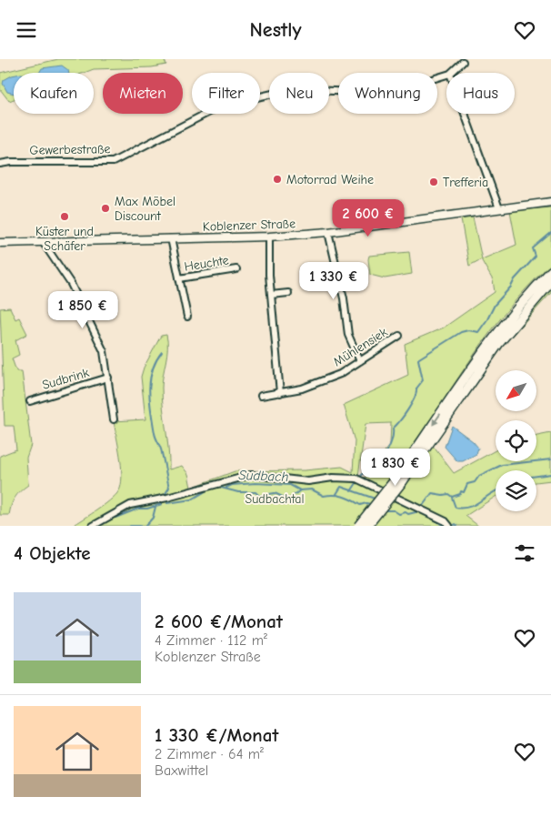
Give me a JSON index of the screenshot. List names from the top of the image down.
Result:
{
  "streets": {
    "main road": ["Koblenzer Straße"],
    "street": [
      "Gewerbestraße",
      "Heuchte",
      "Mühlensiek",
      "Sudbrink"
    ]
  },
  "crossings": [
    ["Koblenzer Straße", "Heuchte"]
  ],
  "water": ["Sudbach"],
  "parks": ["Sudbachtal"],
  "places": [
    "Motorrad Weihe",
    "Trefferia",
    "Max Möbel Discount",
    "Küster und Schäfer"
  ],
  "north": "bottom left",
  "page": {
    "header": "Nestly",
    "chip": [
      "Kaufen",
      "Mieten",
      "Filter",
      "Neu",
      "Wohnung",
      "Haus"
    ],
    "price": [
      "2 600 €",
      "1 330 €",
      "1 850 €",
      "1 830 €"
    ],
    "heading": "4 Objekte",
    "list": [
      {
        "name": "2 600 €/Monat",
        "note": "4 Zimmer · 112 m² · Koblenzer Straße"
      },
      {
        "name": "1 330 €/Monat",
        "note": "2 Zimmer · 64 m² · Baxwittel"
      }
    ]
  }
}
